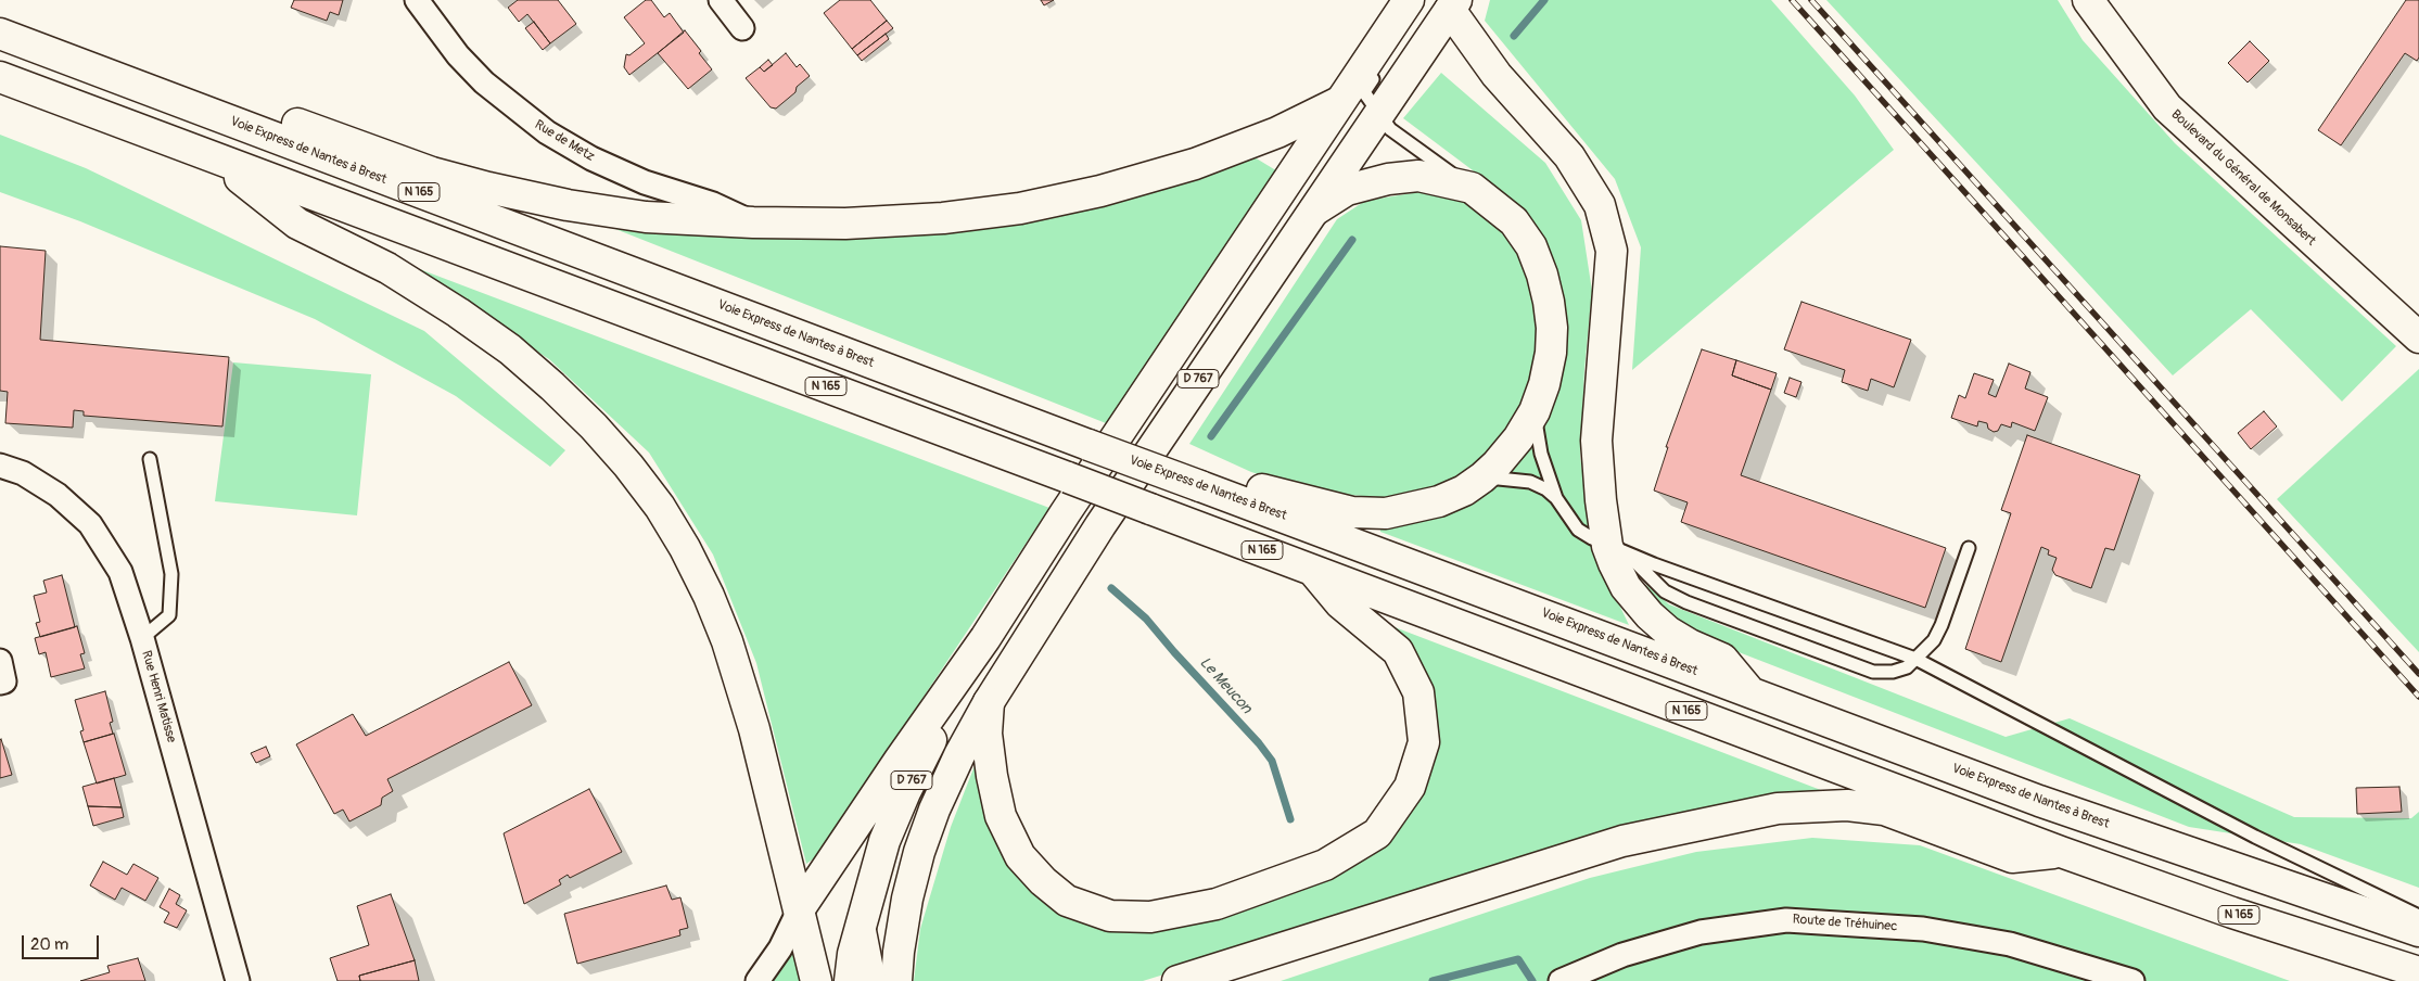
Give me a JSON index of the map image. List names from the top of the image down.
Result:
{
  "streets": {
    "main road": [
      "Voie Express de Nantes à Brest",
      "Boulevard du Général de Monsabert",
      "N 165",
      "D 767"
    ],
    "street": ["Rue de Metz", "Rue Henri Matisse", "Route de Tréhuinec"]
  },
  "water": ["Le Meucon"],
  "scale_bar": "20 m"
}
